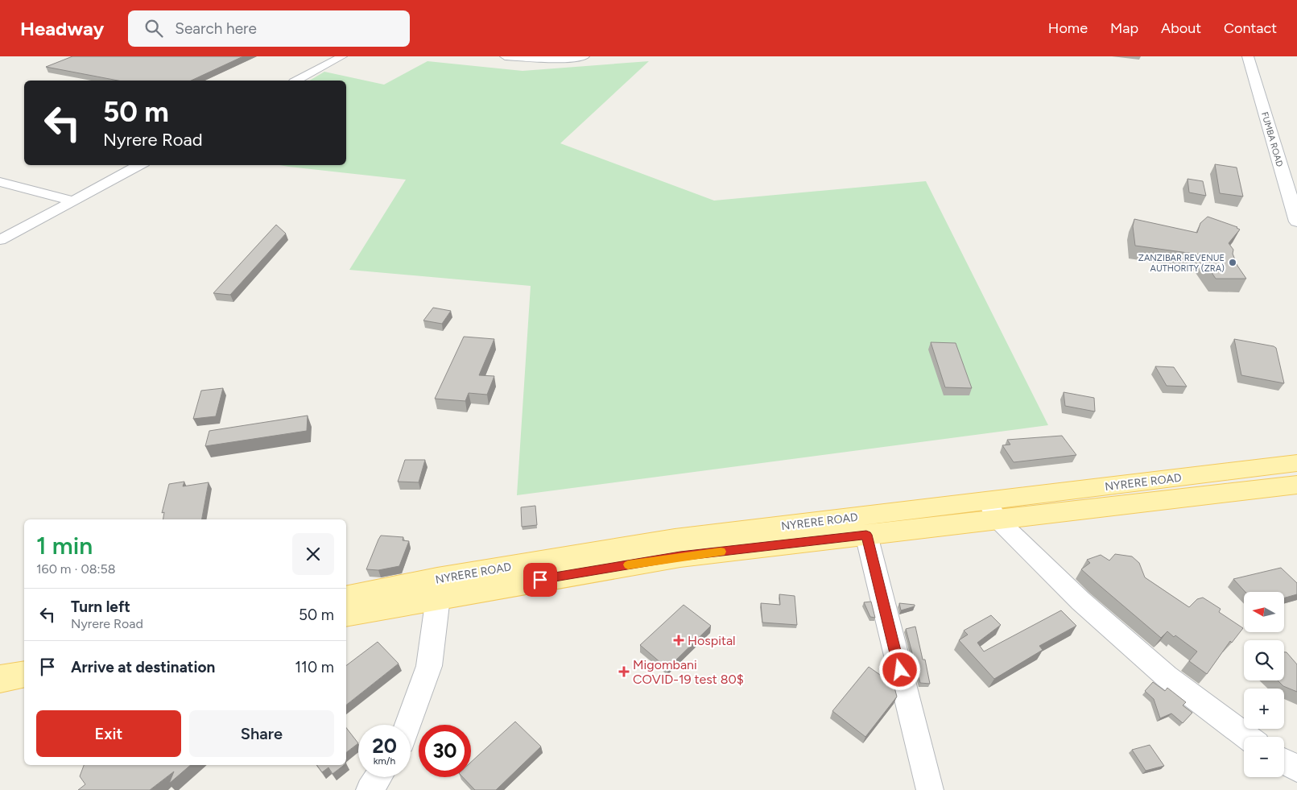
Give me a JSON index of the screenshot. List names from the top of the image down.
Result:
{
  "streets": {
    "main road": ["NYRERE ROAD"],
    "street": ["FUMBA ROAD"]
  },
  "places": {
    "other": ["ZANZIBAR REVENUE AUTHORITY (ZRA)"],
    "health": ["Hospital", "Migombani COVID-19 test 80$"]
  },
  "north": "left",
  "page": {
    "header": "Headway",
    "search": "Search here",
    "nav": [
      "Home",
      "Map",
      "About",
      "Contact"
    ],
    "turn": ["50 m", "Nyrere Road"],
    "heading": ["1 min", "160 m · 08:58"],
    "list": [
      {
        "name": "Turn left",
        "note": "Nyrere Road",
        "value": "50 m"
      },
      {
        "name": "Arrive at destination",
        "value": "110 m"
      }
    ],
    "map_buttons": ["+", "−"],
    "buttons": ["Exit", "Share"],
    "speed": "20 km/h",
    "limit": "30"
  }
}
